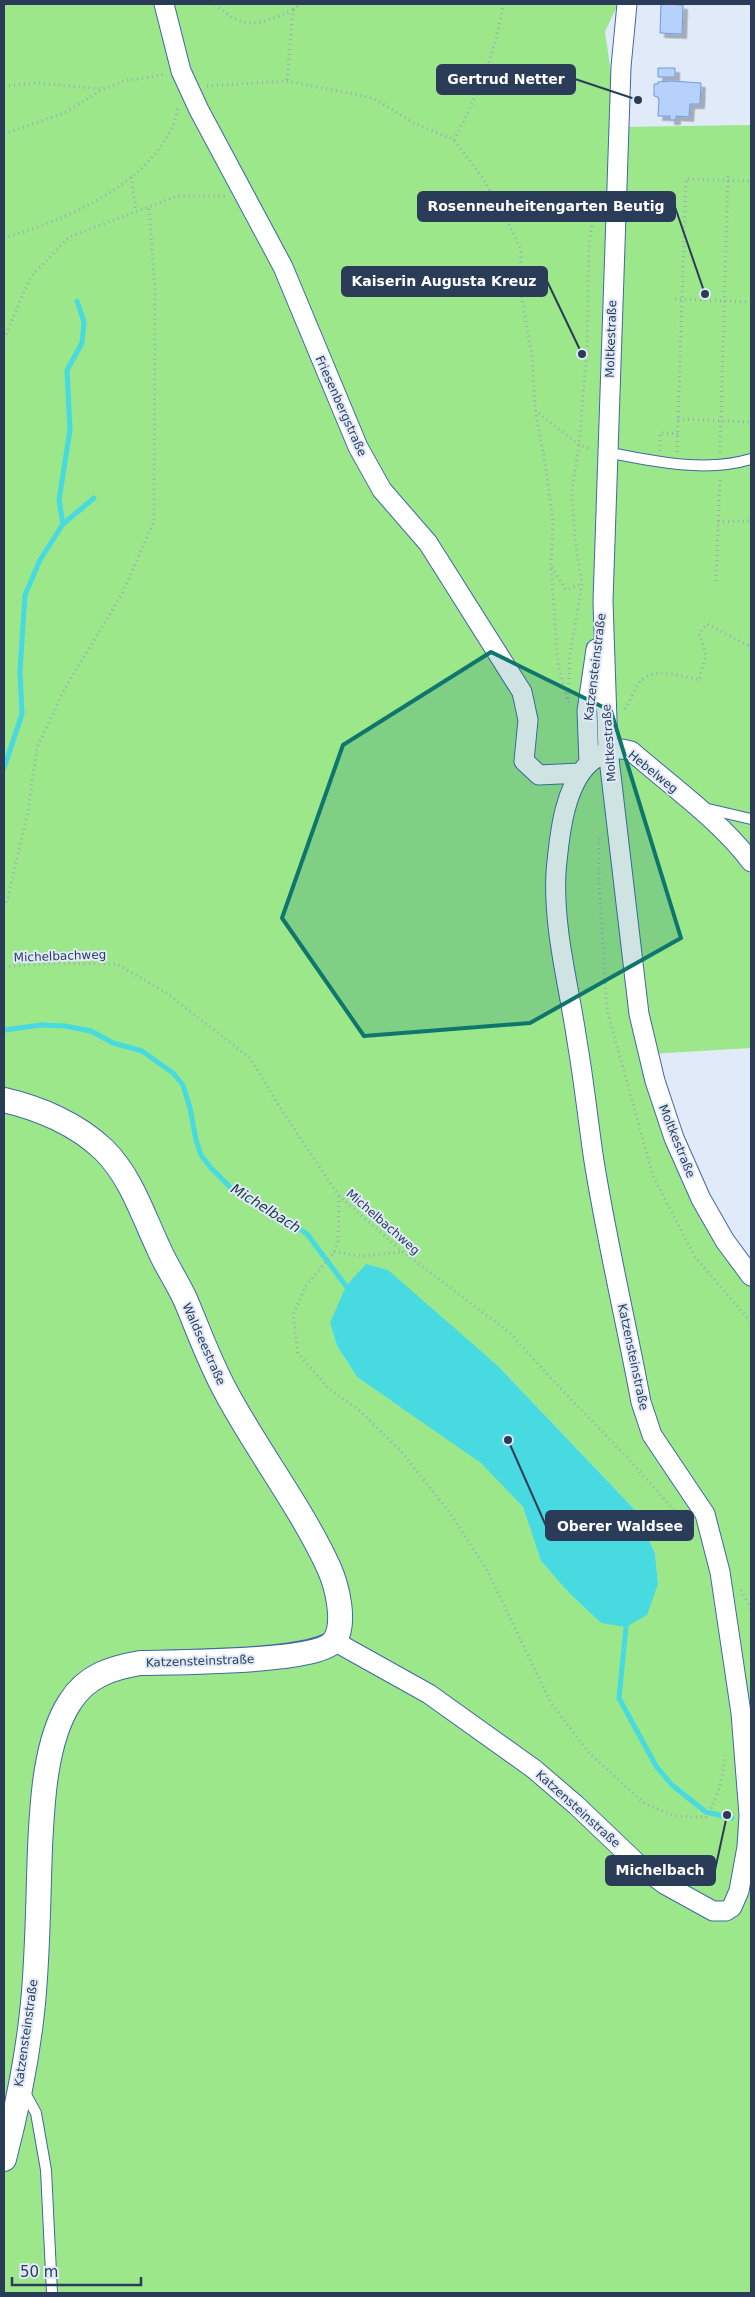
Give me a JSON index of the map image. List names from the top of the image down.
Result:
{
  "streets": {
    "street": [
      "Moltkestraße",
      "Friesenbergstraße",
      "Katzensteinstraße",
      "Hebelweg",
      "Waldseestraße"
    ],
    "path": ["Michelbachweg"]
  },
  "crossings": [
    ["Moltkestraße", "Katzensteinstraße"],
    ["Moltkestraße", "Hebelweg"],
    ["Friesenbergstraße", "Katzensteinstraße"],
    ["Katzensteinstraße", "Waldseestraße"]
  ],
  "water": ["Michelbach"],
  "places": [
    "Gertrud Netter",
    "Rosenneuheitengarten Beutig",
    "Kaiserin Augusta Kreuz",
    "Oberer Waldsee",
    "Michelbach"
  ],
  "scale_bar": "50 m"
}
